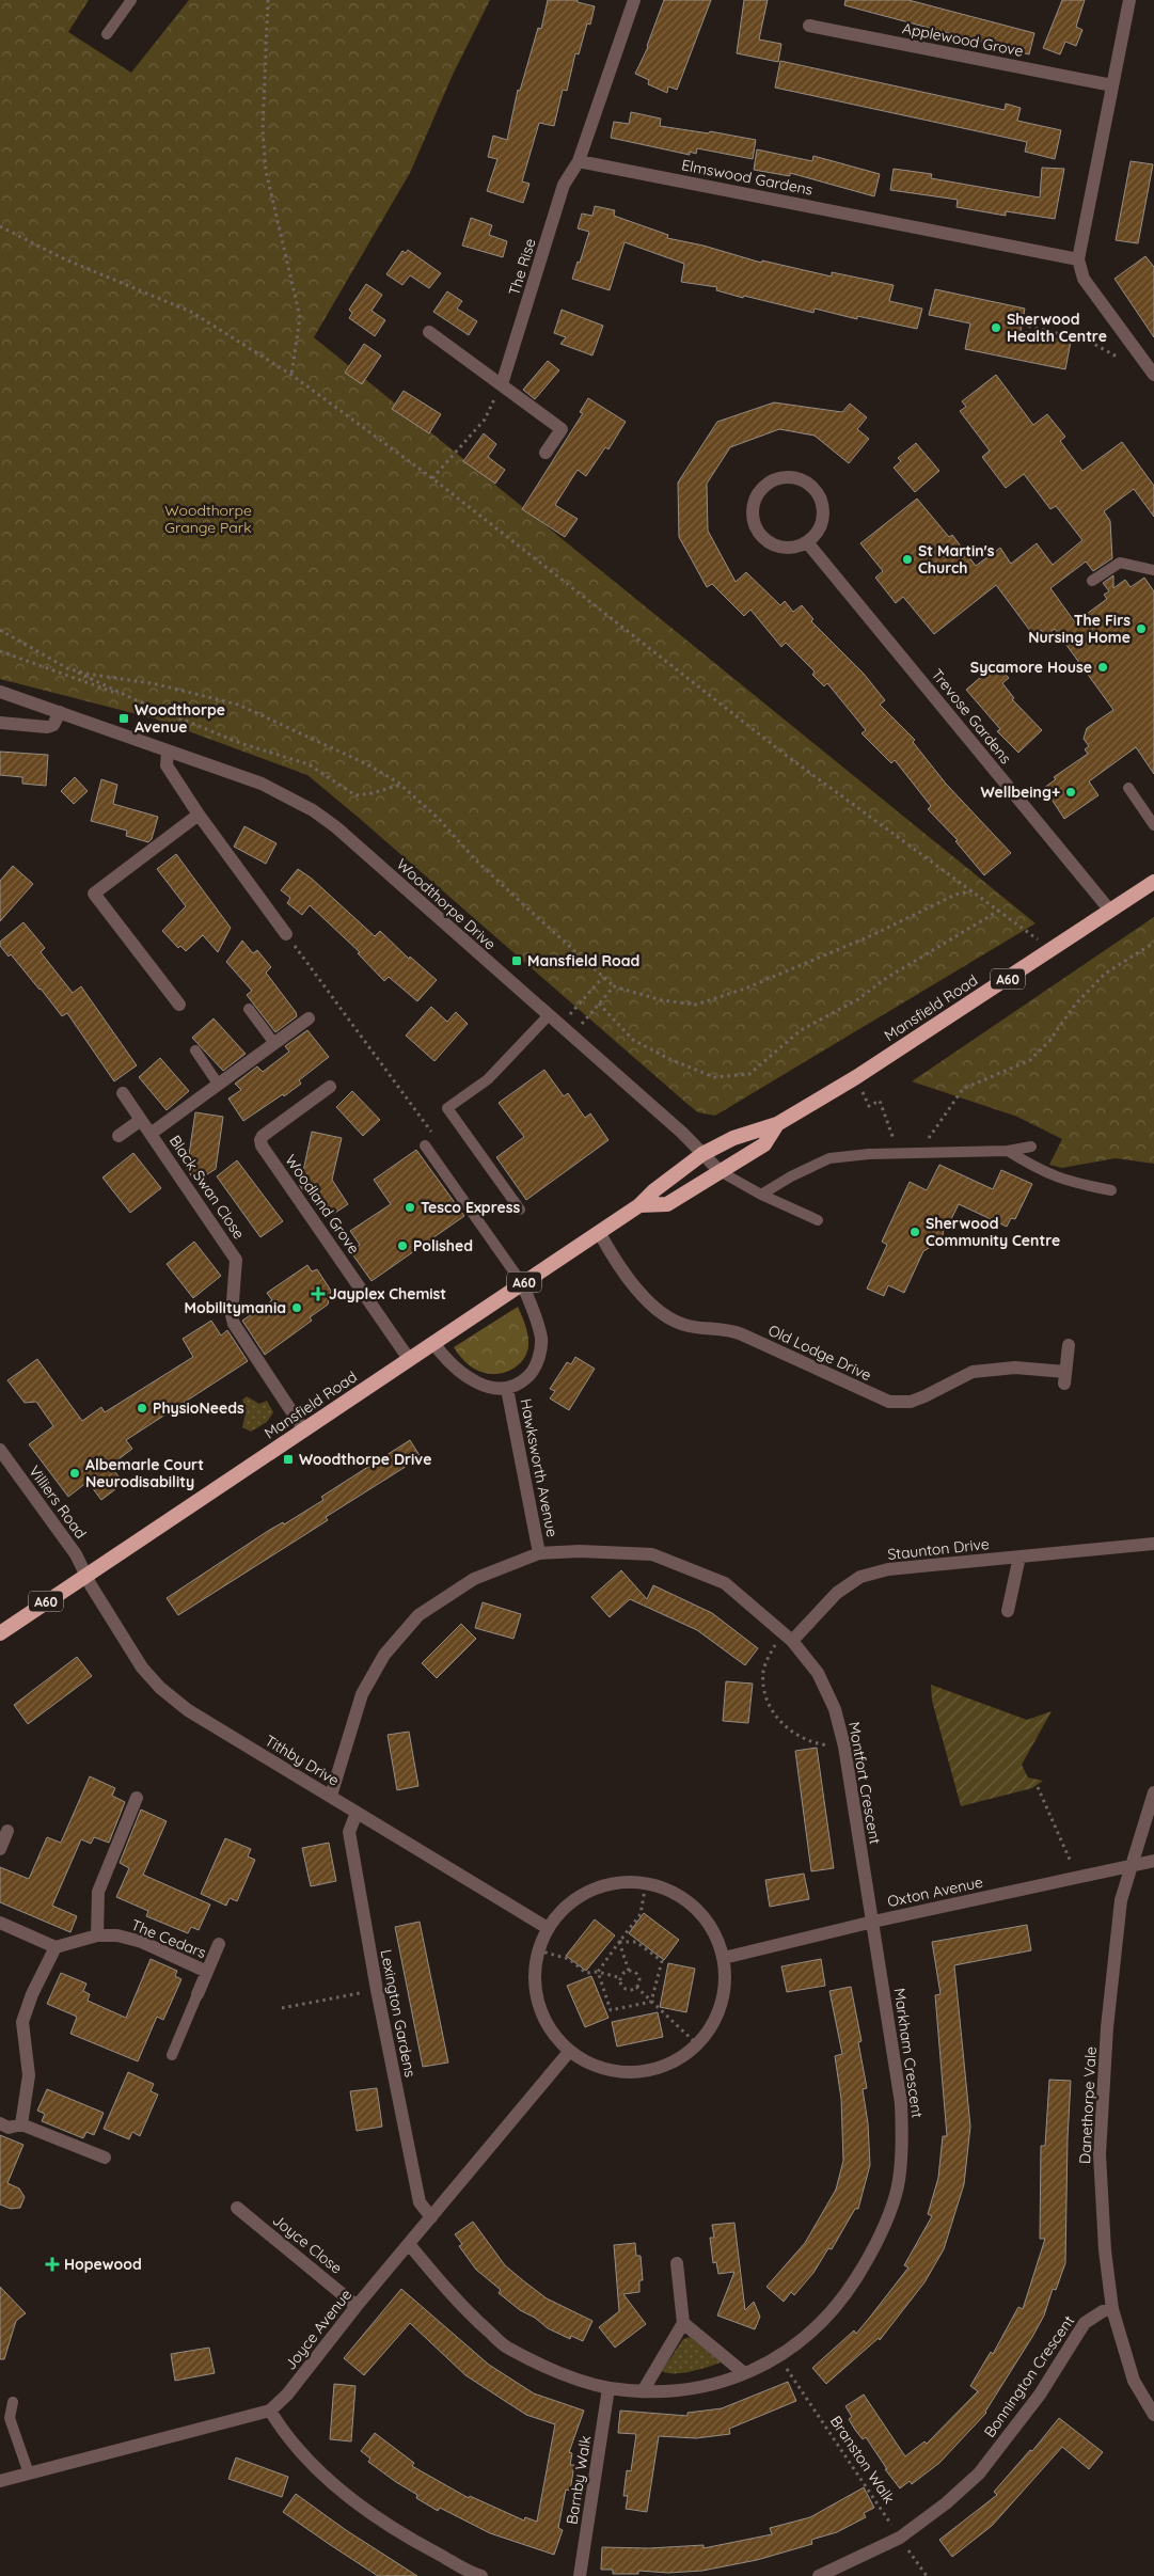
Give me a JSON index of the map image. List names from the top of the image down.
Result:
{
  "streets": {
    "highway": ["A60", "Mansfield Road"],
    "street": [
      "Applewood Grove",
      "Elmswood Gardens",
      "The Rise",
      "Trevose Gardens",
      "Woodthorpe Drive",
      "Black Swan Close",
      "Woodland Grove",
      "Old Lodge Drive",
      "Hawksworth Avenue",
      "Villiers Road",
      "Staunton Drive",
      "Tithby Drive",
      "Montfort Crescent",
      "Oxton Avenue",
      "The Cedars",
      "Lexington Gardens",
      "Markham Crescent",
      "Danethorpe Vale",
      "Joyce Close",
      "Joyce Avenue",
      "Bonnington Crescent",
      "Barnby Walk"
    ],
    "path": ["Branston Walk"]
  },
  "crossings": [
    ["Elmswood Gardens", "The Rise"],
    ["Trevose Gardens", "Mansfield Road"],
    ["Woodthorpe Drive", "Mansfield Road"],
    ["Mansfield Road", "Black Swan Close"],
    ["Mansfield Road", "Woodland Grove"],
    ["Mansfield Road", "Old Lodge Drive"],
    ["Mansfield Road", "Hawksworth Avenue"],
    ["Mansfield Road", "Villiers Road"],
    ["Mansfield Road", "Tithby Drive"],
    ["Hawksworth Avenue", "Montfort Crescent"],
    ["Villiers Road", "Tithby Drive"],
    ["Staunton Drive", "Montfort Crescent"],
    ["Tithby Drive", "Montfort Crescent"],
    ["Tithby Drive", "Lexington Gardens"],
    ["Montfort Crescent", "Oxton Avenue"],
    ["Montfort Crescent", "Markham Crescent"],
    ["Oxton Avenue", "Markham Crescent"],
    ["Oxton Avenue", "Danethorpe Vale"],
    ["Lexington Gardens", "Joyce Avenue"],
    ["Markham Crescent", "Joyce Avenue"],
    ["Markham Crescent", "Branston Walk"],
    ["Markham Crescent", "Barnby Walk"],
    ["Danethorpe Vale", "Bonnington Crescent"],
    ["Joyce Close", "Joyce Avenue"],
    ["Bonnington Crescent", "Branston Walk"]
  ],
  "parks": ["Woodthorpe Grange Park"],
  "places": {
    "other": [
      "Sherwood Health Centre",
      "St Martin's Church",
      "The Firs Nursing Home",
      "Sycamore House",
      "Wellbeing+",
      "Tesco Express",
      "Sherwood Community Centre",
      "Polished",
      "Mobilitymania",
      "PhysioNeeds",
      "Albemarle Court Neurodisability"
    ],
    "transit": ["Woodthorpe Avenue", "Mansfield Road", "Woodthorpe Drive"],
    "health": ["Jayplex Chemist", "Hopewood"]
  }
}
